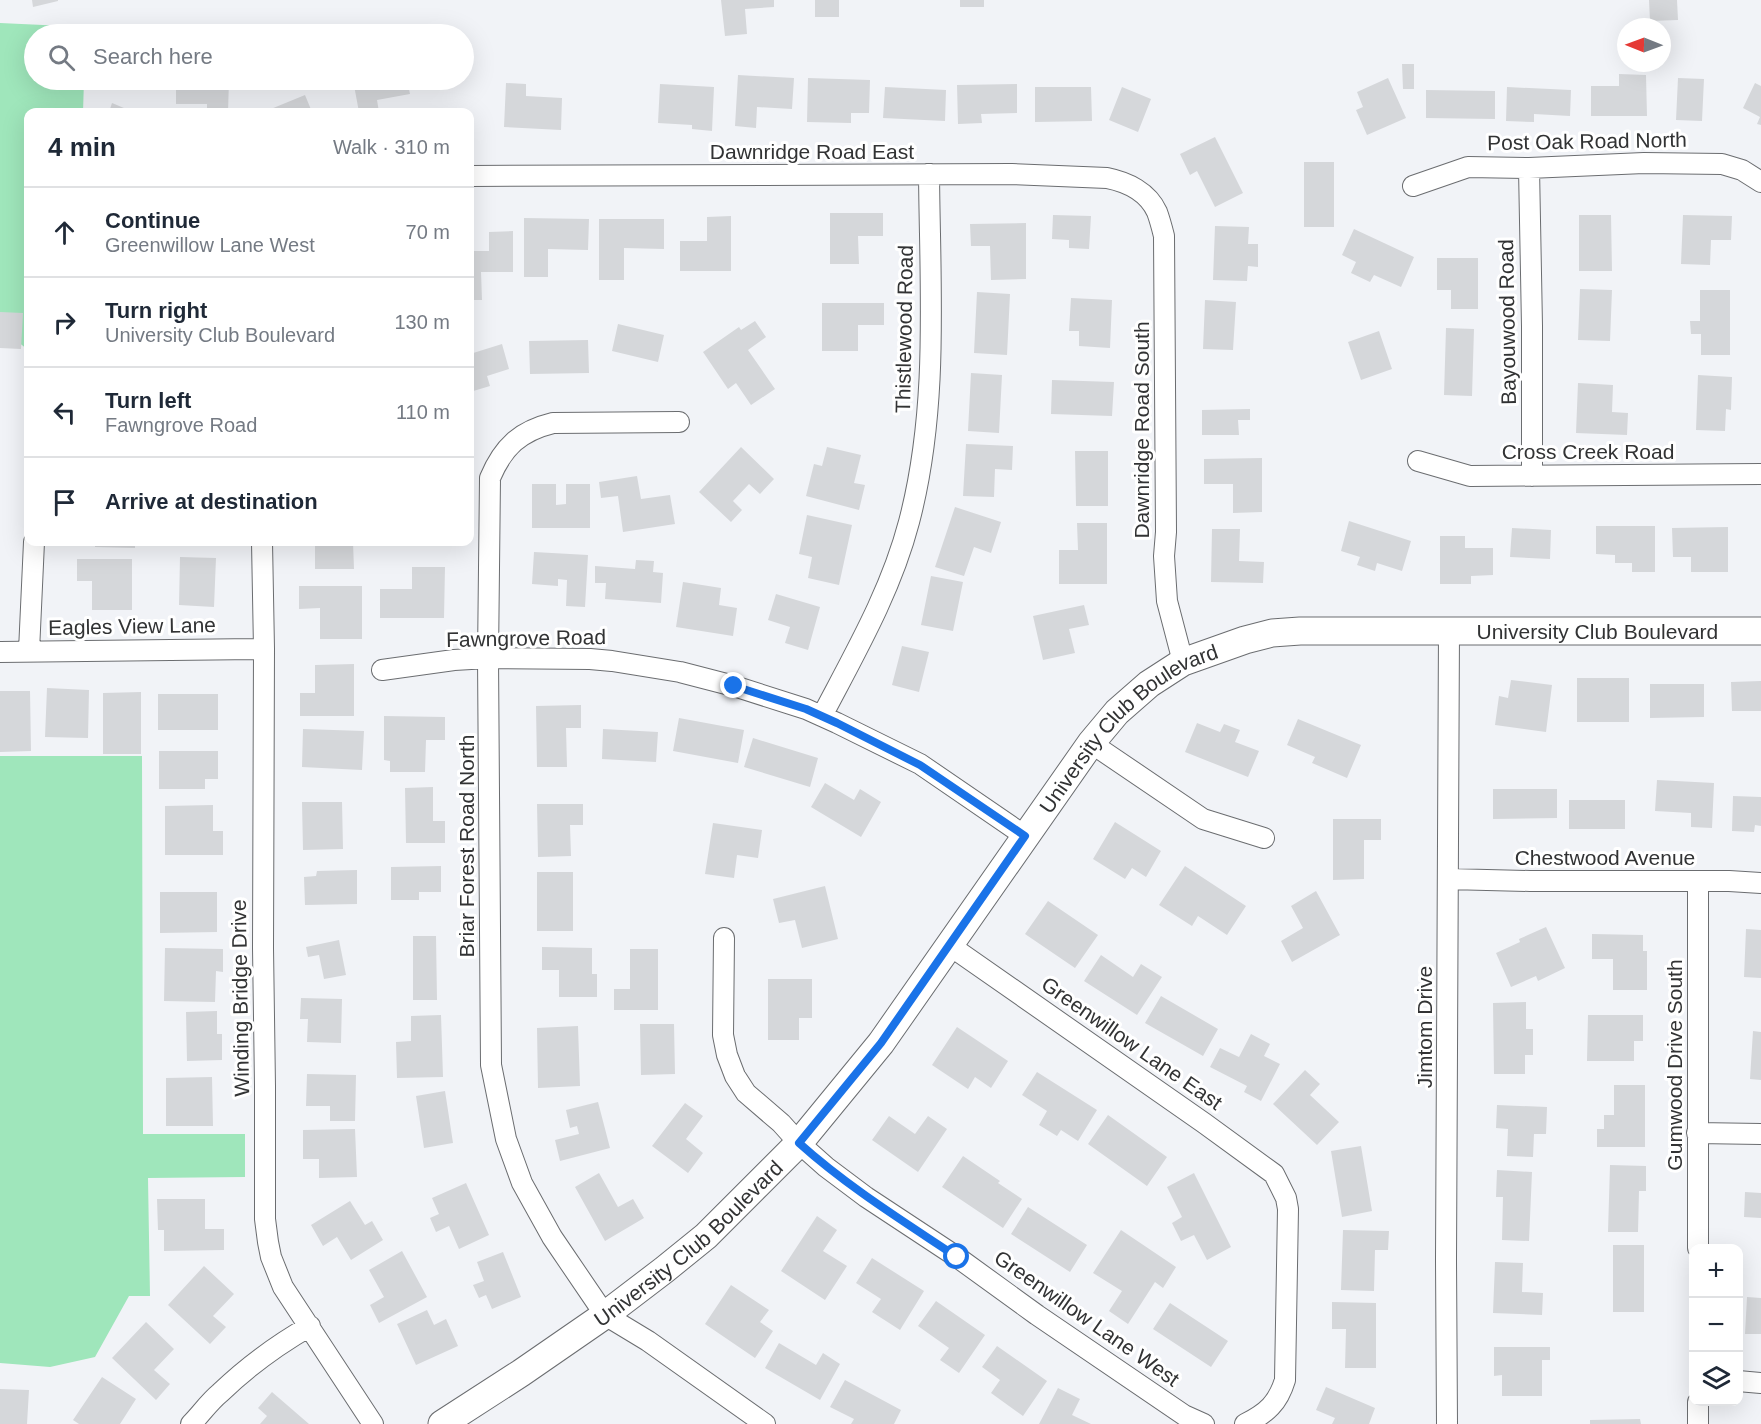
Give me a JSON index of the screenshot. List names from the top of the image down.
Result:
{
  "streets": {
    "street": [
      "Post Oak Road North",
      "Dawnridge Road East",
      "Bayouwood Road",
      "Thistlewood Road",
      "Dawnridge Road South",
      "Cross Creek Road",
      "Eagles View Lane",
      "University Club Boulevard",
      "Fawngrove Road",
      "Briar Forest Road North",
      "Chestwood Avenue",
      "Winding Bridge Drive",
      "Jimtom Drive",
      "Greenwillow Lane East",
      "Gumwood Drive South",
      "Greenwillow Lane West"
    ]
  },
  "crossings": [
    ["Post Oak Road North", "Bayouwood Road"],
    ["Dawnridge Road East", "Thistlewood Road"],
    ["Dawnridge Road East", "Dawnridge Road South"],
    ["Bayouwood Road", "Cross Creek Road"],
    ["Thistlewood Road", "Fawngrove Road"],
    ["Dawnridge Road South", "University Club Boulevard"],
    ["Eagles View Lane", "Winding Bridge Drive"],
    ["University Club Boulevard", "Fawngrove Road"],
    ["University Club Boulevard", "Briar Forest Road North"],
    ["University Club Boulevard", "Jimtom Drive"],
    ["University Club Boulevard", "Greenwillow Lane East"],
    ["University Club Boulevard", "Greenwillow Lane West"],
    ["Fawngrove Road", "Briar Forest Road North"],
    ["Chestwood Avenue", "Jimtom Drive"],
    ["Chestwood Avenue", "Gumwood Drive South"]
  ],
  "north": "left",
  "page": {
    "search": "Search here",
    "heading": ["4 min", "Walk · 310 m"],
    "list": [
      ["Continue", "Greenwillow Lane West", "70 m"],
      ["Turn right", "University Club Boulevard", "130 m"],
      ["Turn left", "Fawngrove Road", "110 m"],
      "Arrive at destination"
    ],
    "map_buttons": ["+", "−"]
  }
}
